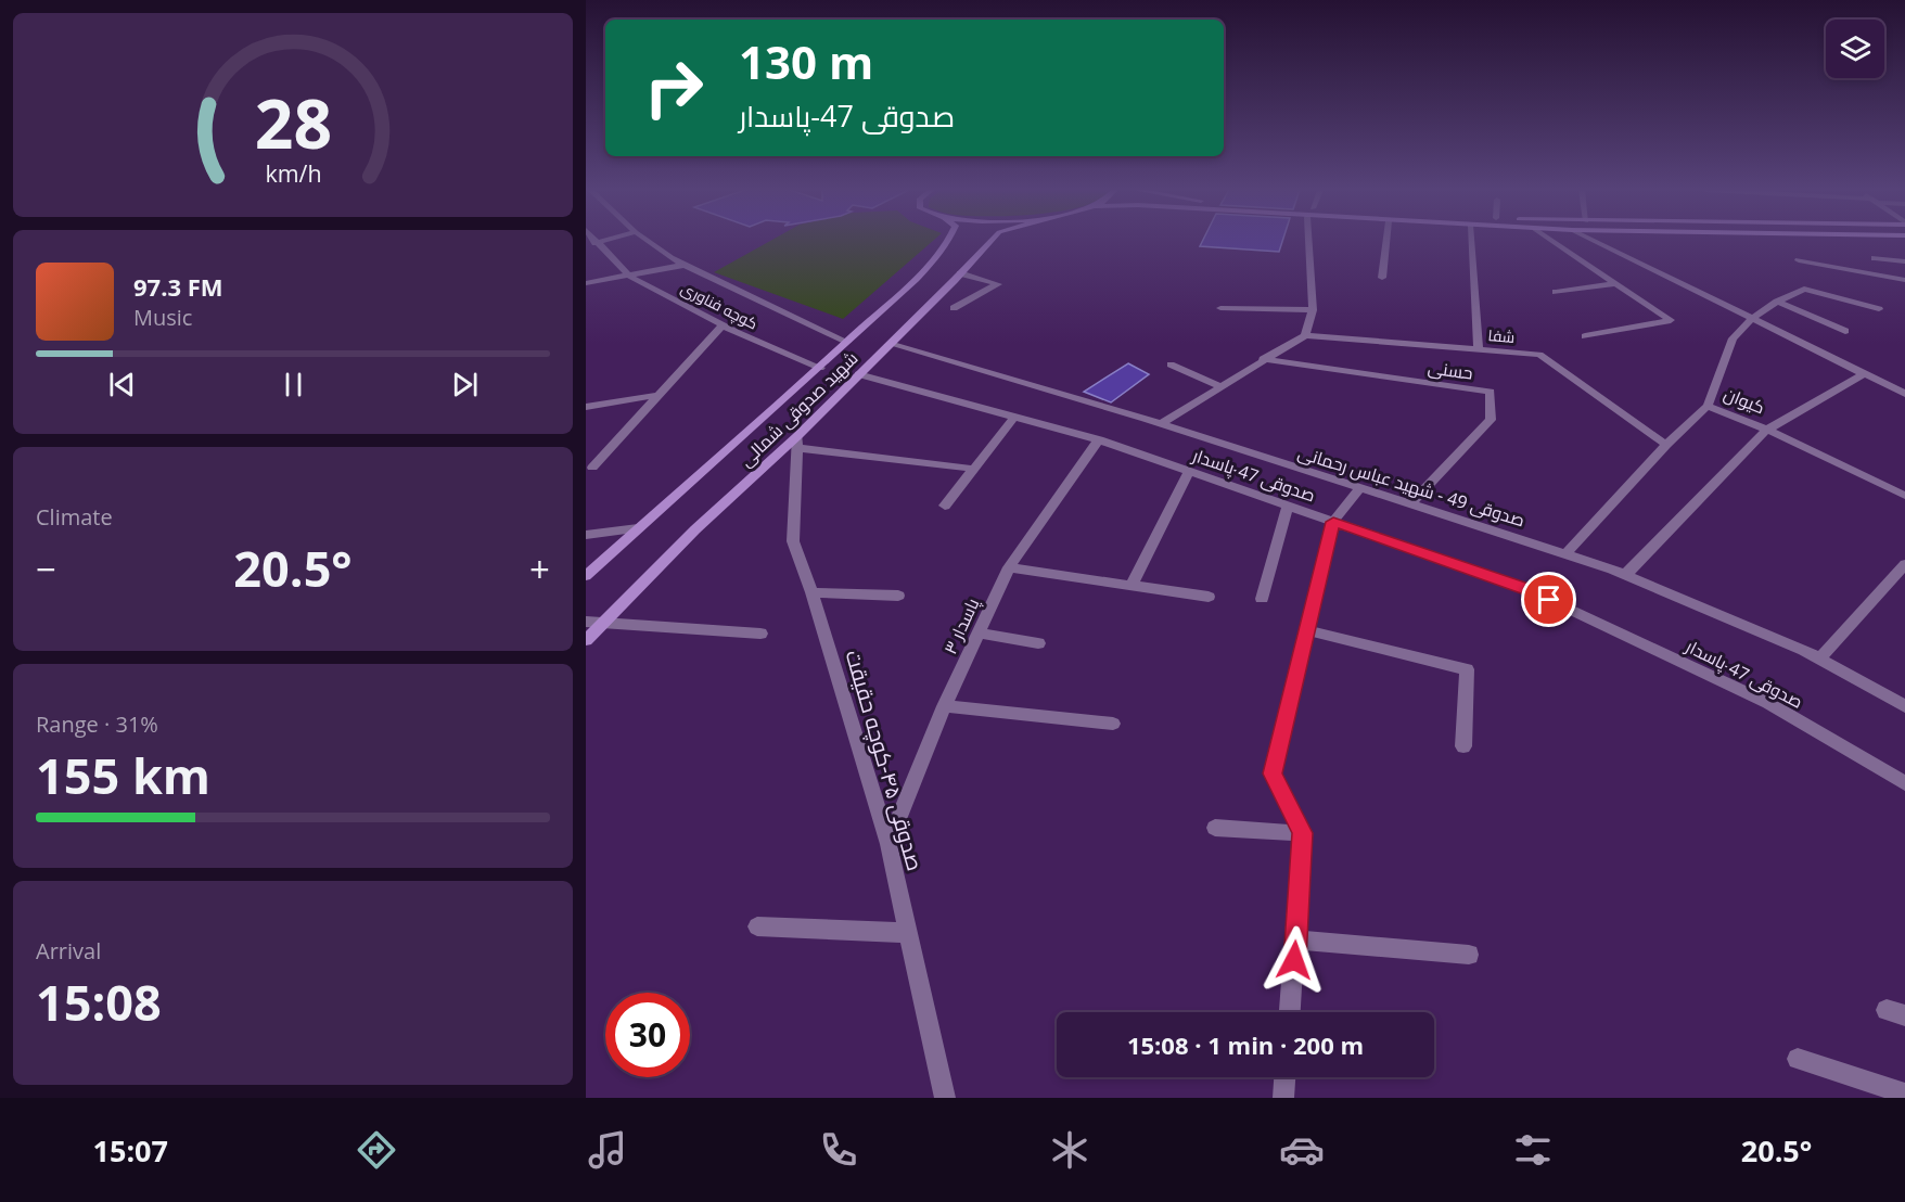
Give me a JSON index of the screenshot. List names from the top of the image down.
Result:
{
  "streets": {
    "main road": ["شهید صدوقی شمالی"],
    "street": [
      "کوچه فناوری",
      "شفا",
      "حسنی",
      "کیوان",
      "صدوقی 47-پاسدار",
      "صدوقی 49 - شهید عباس رحمانی",
      "پاسدار ۳",
      "صدوقی ۴۵-کوچه حقیقت"
    ]
  },
  "crossings": [
    ["کوچه فناوری", "شهید صدوقی شمالی"],
    ["شفا", "کیوان"],
    ["حسنی", "صدوقی 49 - شهید عباس رحمانی"],
    ["کیوان", "صدوقی 49 - شهید عباس رحمانی"],
    ["شهید صدوقی شمالی", "صدوقی 47-پاسدار"],
    ["شهید صدوقی شمالی", "صدوقی 49 - شهید عباس رحمانی"],
    ["شهید صدوقی شمالی", "صدوقی ۴۵-کوچه حقیقت"],
    ["صدوقی 47-پاسدار", "پاسدار ۳"],
    ["پاسدار ۳", "صدوقی ۴۵-کوچه حقیقت"]
  ],
  "page": {
    "turn": ["130 m", "صدوقی 47-پاسدار"],
    "song": ["97.3 FM", "Music"],
    "tile": [
      "Climate",
      ["Range · 31%", "155 km"],
      ["Arrival", "15:08"]
    ],
    "heat": ["−", "20.5°", "+"],
    "limit": "30",
    "trip": "15:08 · 1 min · 200 m",
    "tabs": ["15:07", "20.5°"],
    "gauge": ["28", "km/h"]
  }
}
